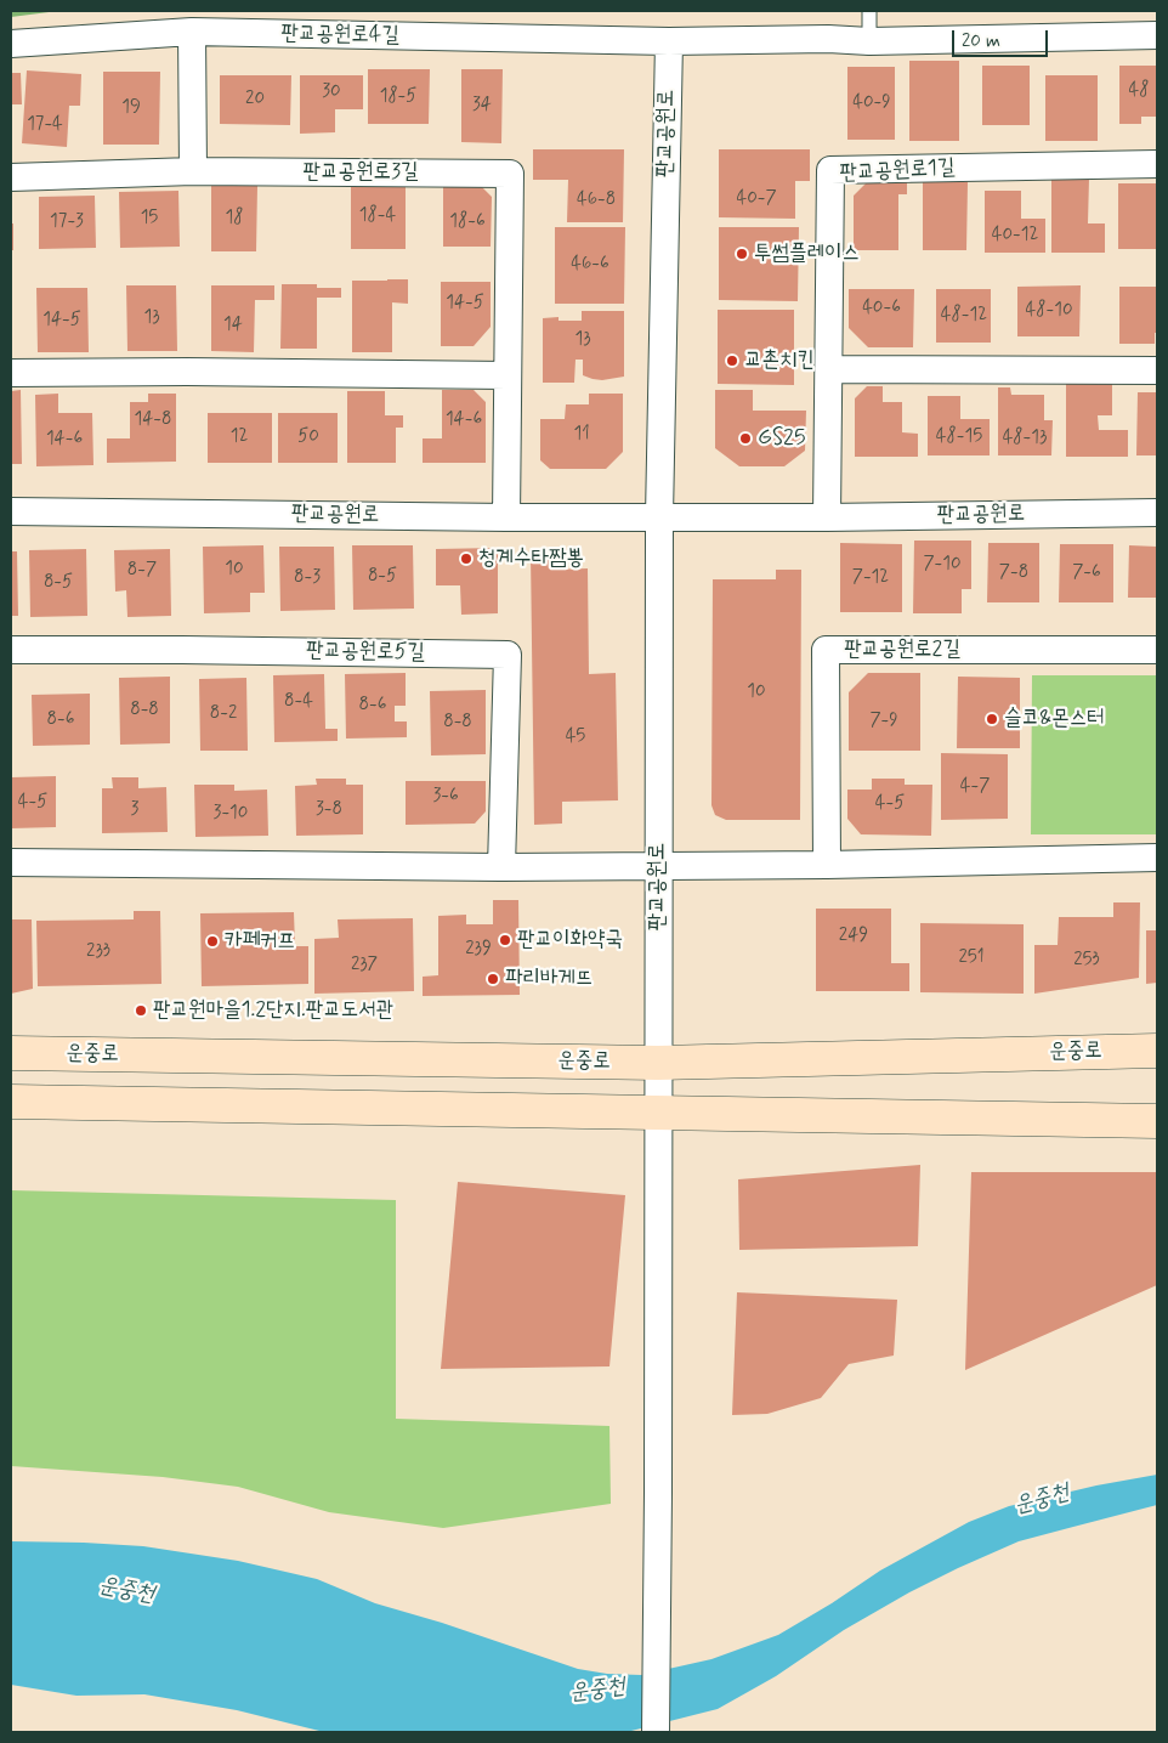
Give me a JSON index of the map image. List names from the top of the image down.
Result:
{
  "streets": {
    "main road": ["운중로"],
    "street": [
      "판교공원로4길",
      "판교공원로",
      "판교공원로1길",
      "판교공원로3길",
      "판교공원로2길",
      "판교공원로5길"
    ]
  },
  "crossings": [
    ["판교공원로4길", "판교공원로"],
    ["판교공원로", "판교공원로1길"],
    ["판교공원로", "판교공원로3길"],
    ["판교공원로", "운중로"]
  ],
  "water": ["운중천"],
  "places": [
    "투썸플레이스",
    "교촌치킨",
    "GS25",
    "청계수타짬뽕",
    "슬코&몬스터",
    "판교이화약국",
    "카페커프",
    "파리바게뜨",
    "판교원마을1.2단지.판교도서관"
  ],
  "house_numbers": [
    "48",
    "30",
    "18-5",
    "20",
    "40-9",
    "34",
    "19",
    "17-4",
    "40-7",
    "46-8",
    "18-4",
    "15",
    "18",
    "17-3",
    "18-6",
    "40-12",
    "46-6",
    "14-5",
    "40-6",
    "48-10",
    "48-12",
    "13",
    "14-5",
    "14",
    "13",
    "14-8",
    "14-6",
    "11",
    "12",
    "50",
    "48-15",
    "48-13",
    "14-6",
    "7-10",
    "10",
    "8-7",
    "7-8",
    "7-6",
    "8-5",
    "8-3",
    "7-12",
    "8-5",
    "10",
    "8-4",
    "8-6",
    "8-8",
    "8-2",
    "8-6",
    "7-9",
    "8-8",
    "45",
    "4-7",
    "3-6",
    "4-5",
    "4-5",
    "3",
    "3-8",
    "3-10",
    "249",
    "239",
    "233",
    "251",
    "253",
    "237"
  ],
  "scale_bar": "20 m"
}
